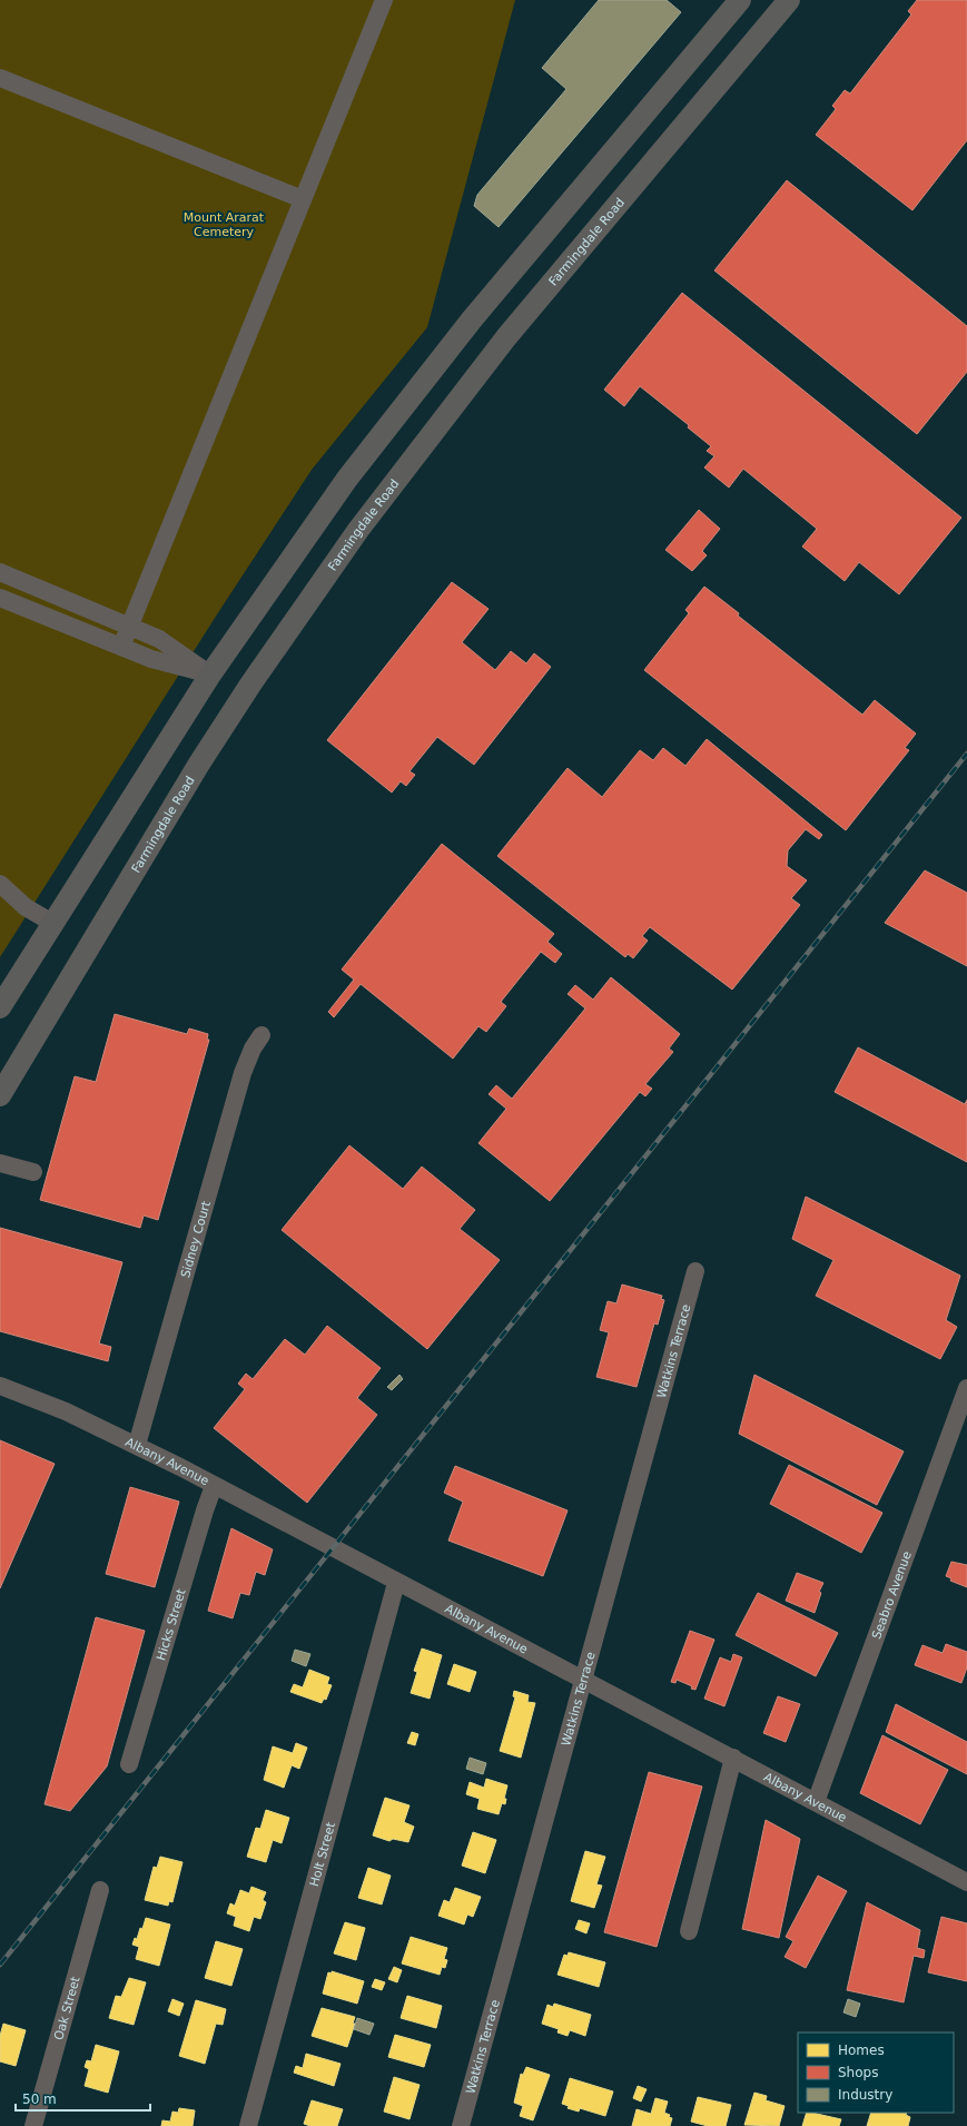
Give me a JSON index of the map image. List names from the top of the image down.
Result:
{
  "streets": {
    "main road": ["Farmingdale Road"],
    "street": [
      "Sidney Court",
      "Watkins Terrace",
      "Albany Avenue",
      "Seabro Avenue",
      "Hicks Street",
      "Holt Street",
      "Oak Street"
    ]
  },
  "crossings": [
    ["Sidney Court", "Albany Avenue"],
    ["Watkins Terrace", "Albany Avenue"],
    ["Albany Avenue", "Seabro Avenue"],
    ["Albany Avenue", "Hicks Street"],
    ["Albany Avenue", "Holt Street"]
  ],
  "parks": ["Mount Ararat Cemetery"],
  "legend": ["Homes", "Shops", "Industry"],
  "scale_bar": "50 m"
}
